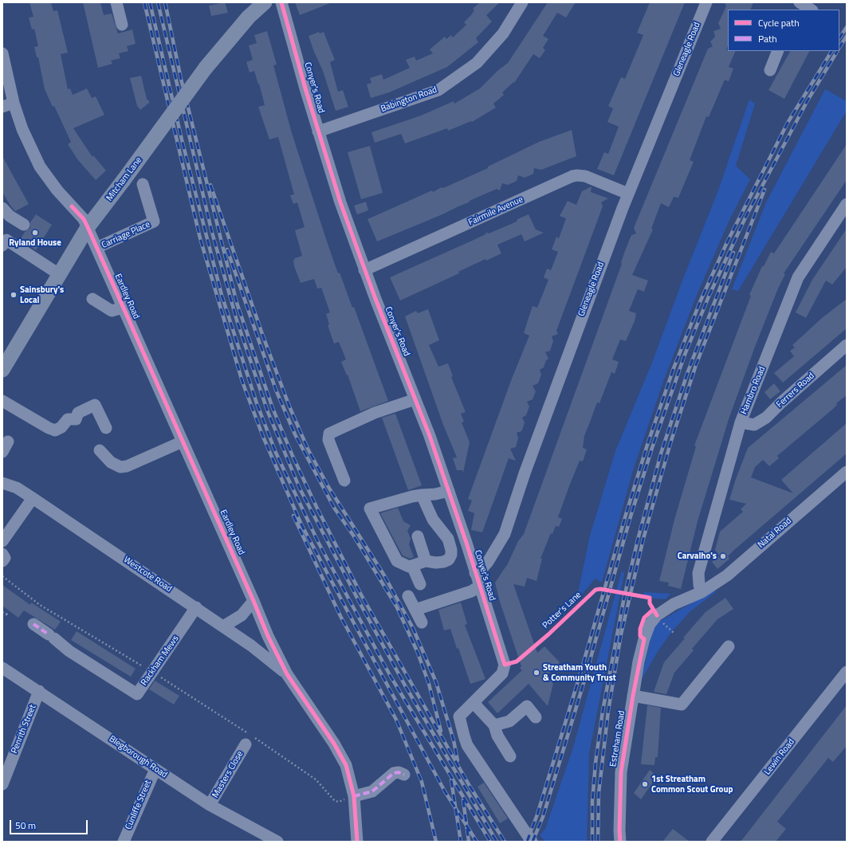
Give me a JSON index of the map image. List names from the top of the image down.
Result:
{
  "streets": {
    "main road": ["Mitcham Lane"],
    "street": [
      "Gleneagle Road",
      "Conyer's Road",
      "Babington Road",
      "Fairmile Avenue",
      "Carriage Place",
      "Eardley Road",
      "Hambro Road",
      "Ferrers Road",
      "Natal Road",
      "Westcote Road",
      "Rackham Mews",
      "Penrith Street",
      "Estreham Road",
      "Blegborough Road",
      "Lewin Road",
      "Masters Close",
      "Cunliffe Street"
    ],
    "cycle path": ["Potter's Lane"]
  },
  "crossings": [
    ["Gleneagle Road", "Conyer's Road"],
    ["Gleneagle Road", "Fairmile Avenue"],
    ["Conyer's Road", "Babington Road"],
    ["Conyer's Road", "Fairmile Avenue"],
    ["Mitcham Lane", "Eardley Road"],
    ["Carriage Place", "Eardley Road"],
    ["Eardley Road", "Westcote Road"],
    ["Hambro Road", "Ferrers Road"],
    ["Hambro Road", "Natal Road"],
    ["Hambro Road", "Estreham Road"],
    ["Natal Road", "Estreham Road"],
    ["Westcote Road", "Rackham Mews"],
    ["Penrith Street", "Blegborough Road"],
    ["Blegborough Road", "Masters Close"],
    ["Blegborough Road", "Cunliffe Street"]
  ],
  "places": [
    "Ryland House",
    "Sainsbury's Local",
    "Carvalho's",
    "Streatham Youth & Community Trust",
    "1st Streatham Common Scout Group"
  ],
  "legend": ["Cycle path", "Path"],
  "scale_bar": "50 m"
}
